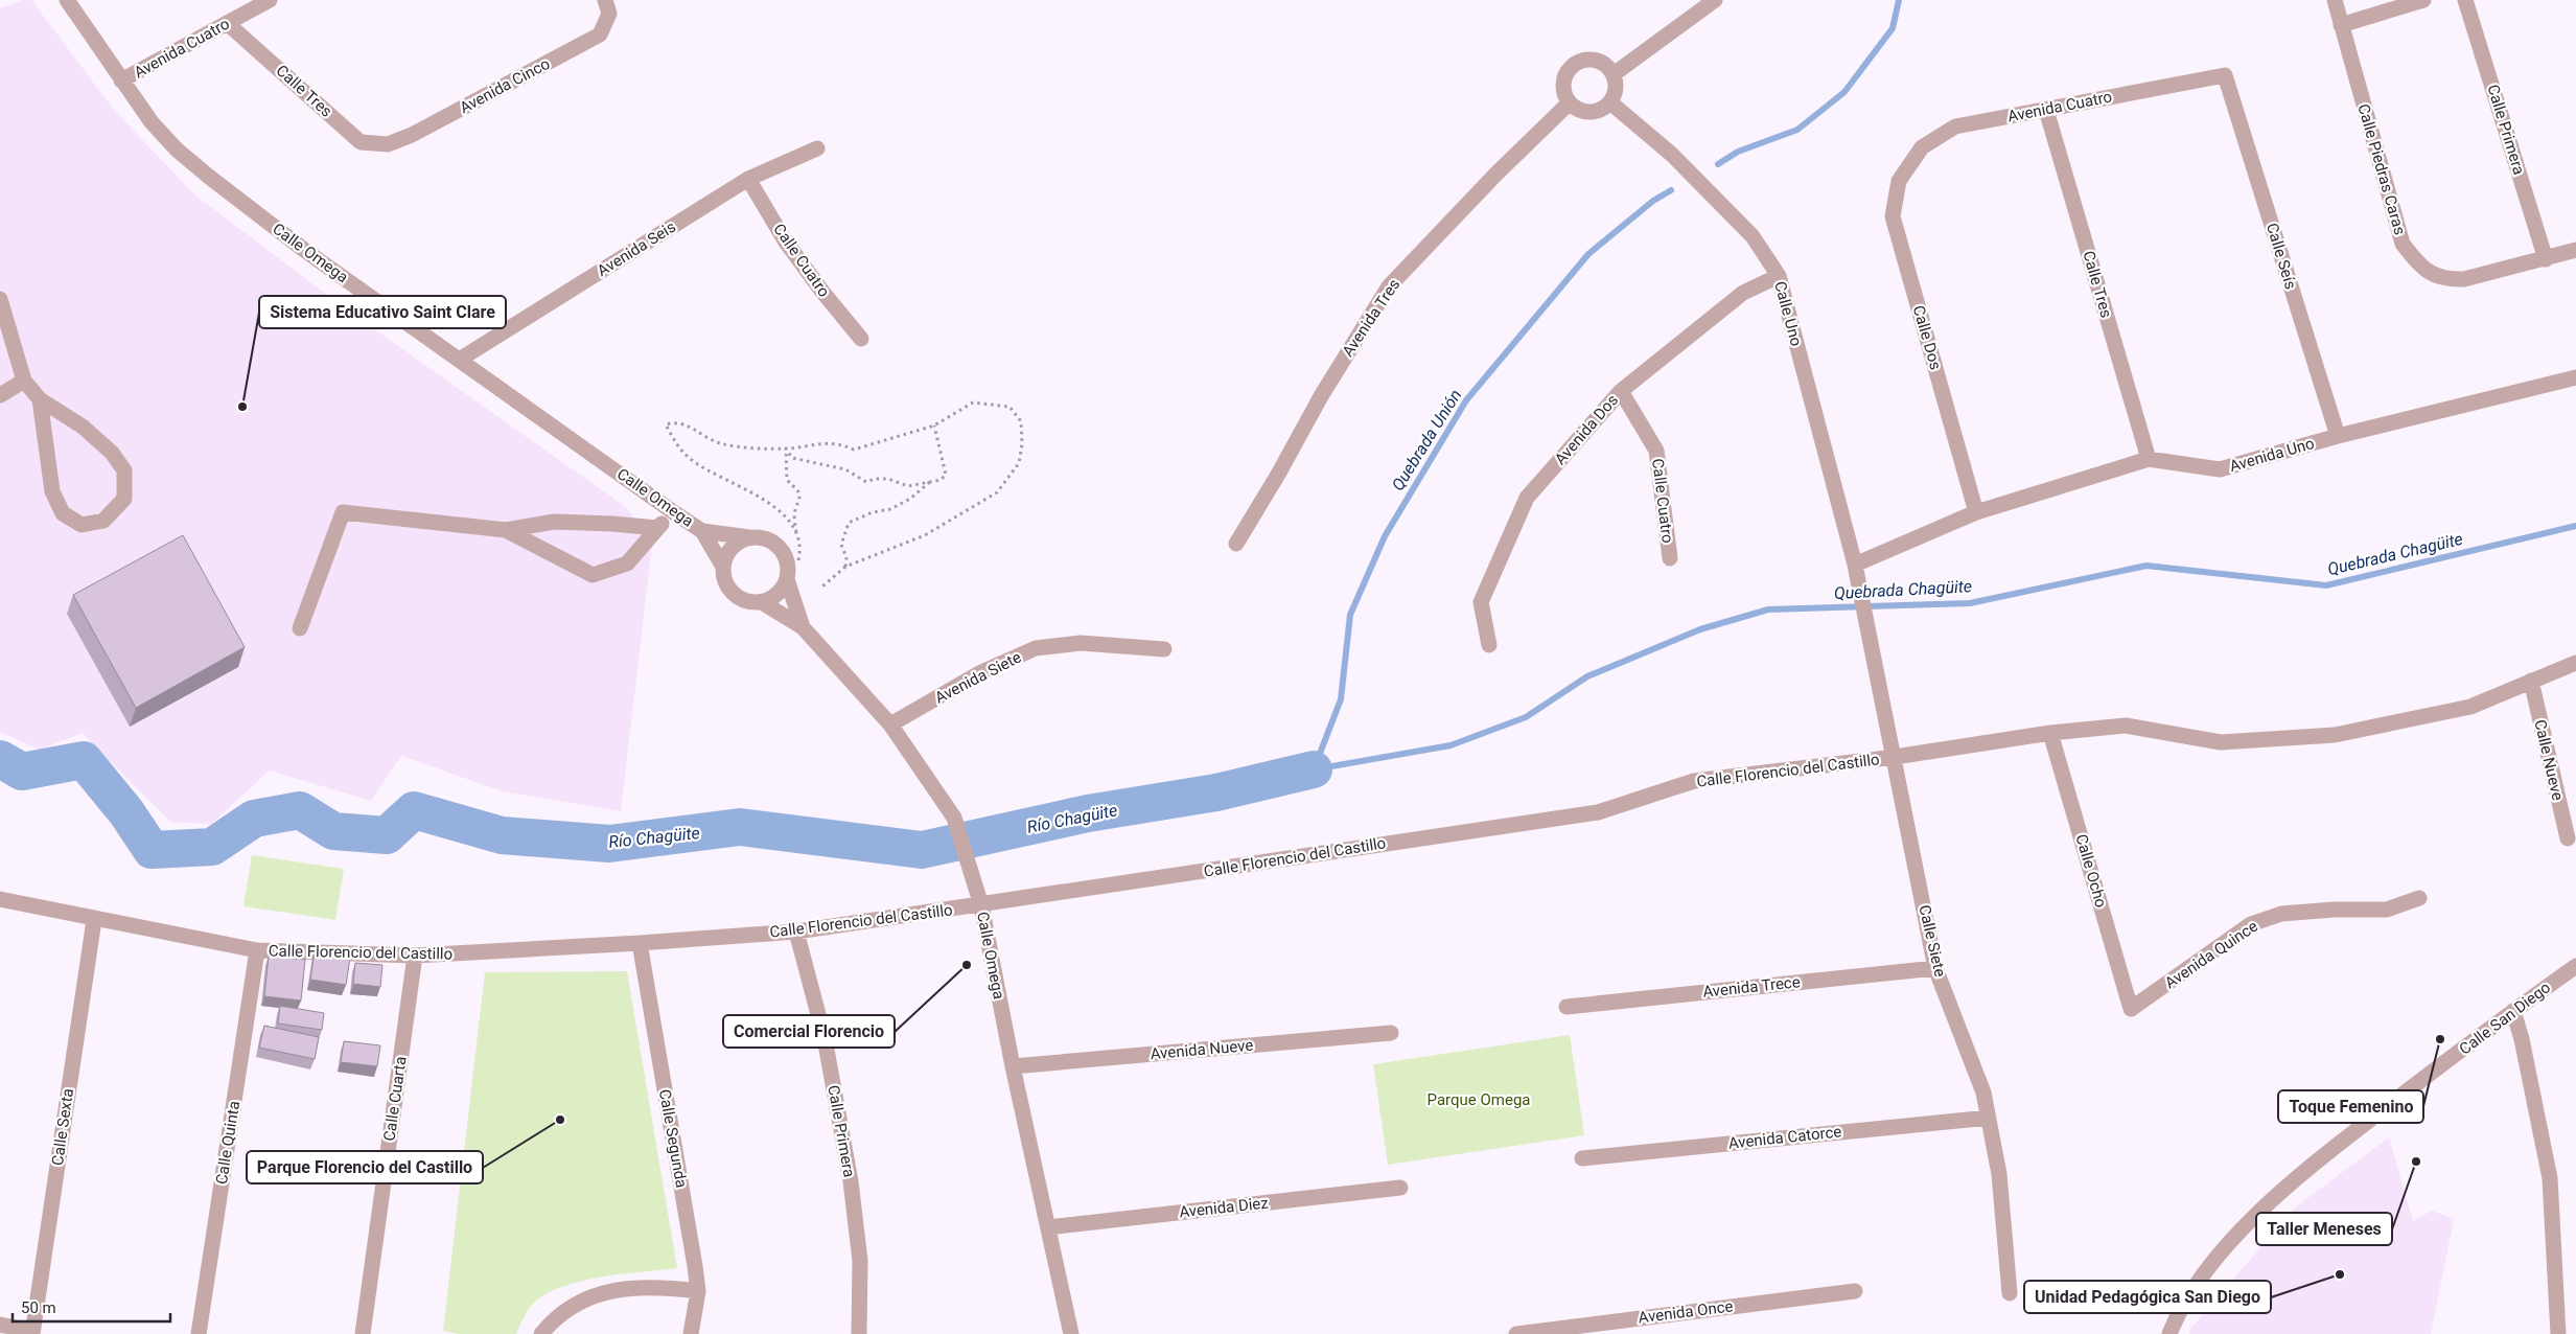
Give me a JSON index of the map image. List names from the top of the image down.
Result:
{
  "streets": {
    "street": [
      "Avenida Cuatro",
      "Avenida Cinco",
      "Calle Tres",
      "Calle Primera",
      "Calle Piedras Caras",
      "Avenida Seis",
      "Calle Omega",
      "Calle Seís",
      "Calle Cuatro",
      "Calle Uno",
      "Avenida Tres",
      "Calle Dos",
      "Avenida Dos",
      "Avenida Uno",
      "Avenida Siete",
      "Calle Nueve",
      "Calle Florencio del Castillo",
      "Calle Ocho",
      "Calle Siete",
      "Avenida Quince",
      "Avenida Trece",
      "Calle San Diego",
      "Avenida Nueve",
      "Calle Cuarta",
      "Calle Sexta",
      "Avenida Catorce",
      "Calle Segunda",
      "Calle Quinta",
      "Avenida Diez",
      "Avenida Once"
    ]
  },
  "crossings": [
    ["Avenida Cuatro", "Calle Tres"],
    ["Avenida Cuatro", "Calle Omega"],
    ["Avenida Cuatro", "Calle Seís"],
    ["Avenida Cuatro", "Calle Dos"],
    ["Avenida Cinco", "Calle Tres"],
    ["Calle Tres", "Avenida Uno"],
    ["Calle Primera", "Calle Piedras Caras"],
    ["Calle Primera", "Calle Florencio del Castillo"],
    ["Avenida Seis", "Calle Omega"],
    ["Avenida Seis", "Calle Cuatro"],
    ["Calle Omega", "Avenida Siete"],
    ["Calle Omega", "Calle Florencio del Castillo"],
    ["Calle Omega", "Avenida Nueve"],
    ["Calle Omega", "Avenida Diez"],
    ["Calle Seís", "Avenida Uno"],
    ["Calle Cuatro", "Avenida Dos"],
    ["Calle Uno", "Avenida Tres"],
    ["Calle Uno", "Avenida Dos"],
    ["Calle Uno", "Avenida Uno"],
    ["Calle Uno", "Calle Siete"],
    ["Calle Dos", "Avenida Uno"],
    ["Calle Nueve", "Calle Florencio del Castillo"],
    ["Calle Florencio del Castillo", "Calle Ocho"],
    ["Calle Florencio del Castillo", "Calle Siete"],
    ["Calle Florencio del Castillo", "Calle Cuarta"],
    ["Calle Florencio del Castillo", "Calle Sexta"],
    ["Calle Florencio del Castillo", "Calle Segunda"],
    ["Calle Florencio del Castillo", "Calle Quinta"],
    ["Calle Ocho", "Avenida Quince"],
    ["Calle Siete", "Avenida Trece"],
    ["Calle Siete", "Avenida Catorce"]
  ],
  "water": ["Quebrada Unión", "Quebrada Chagüite", "Río Chagüite"],
  "parks": ["Parque Omega"],
  "places": [
    "Sistema Educativo Saint Clare",
    "Comercial Florencio",
    "Toque Femenino",
    "Parque Florencio del Castillo",
    "Taller Meneses",
    "Unidad Pedagógica San Diego"
  ],
  "scale_bar": "50 m"
}
